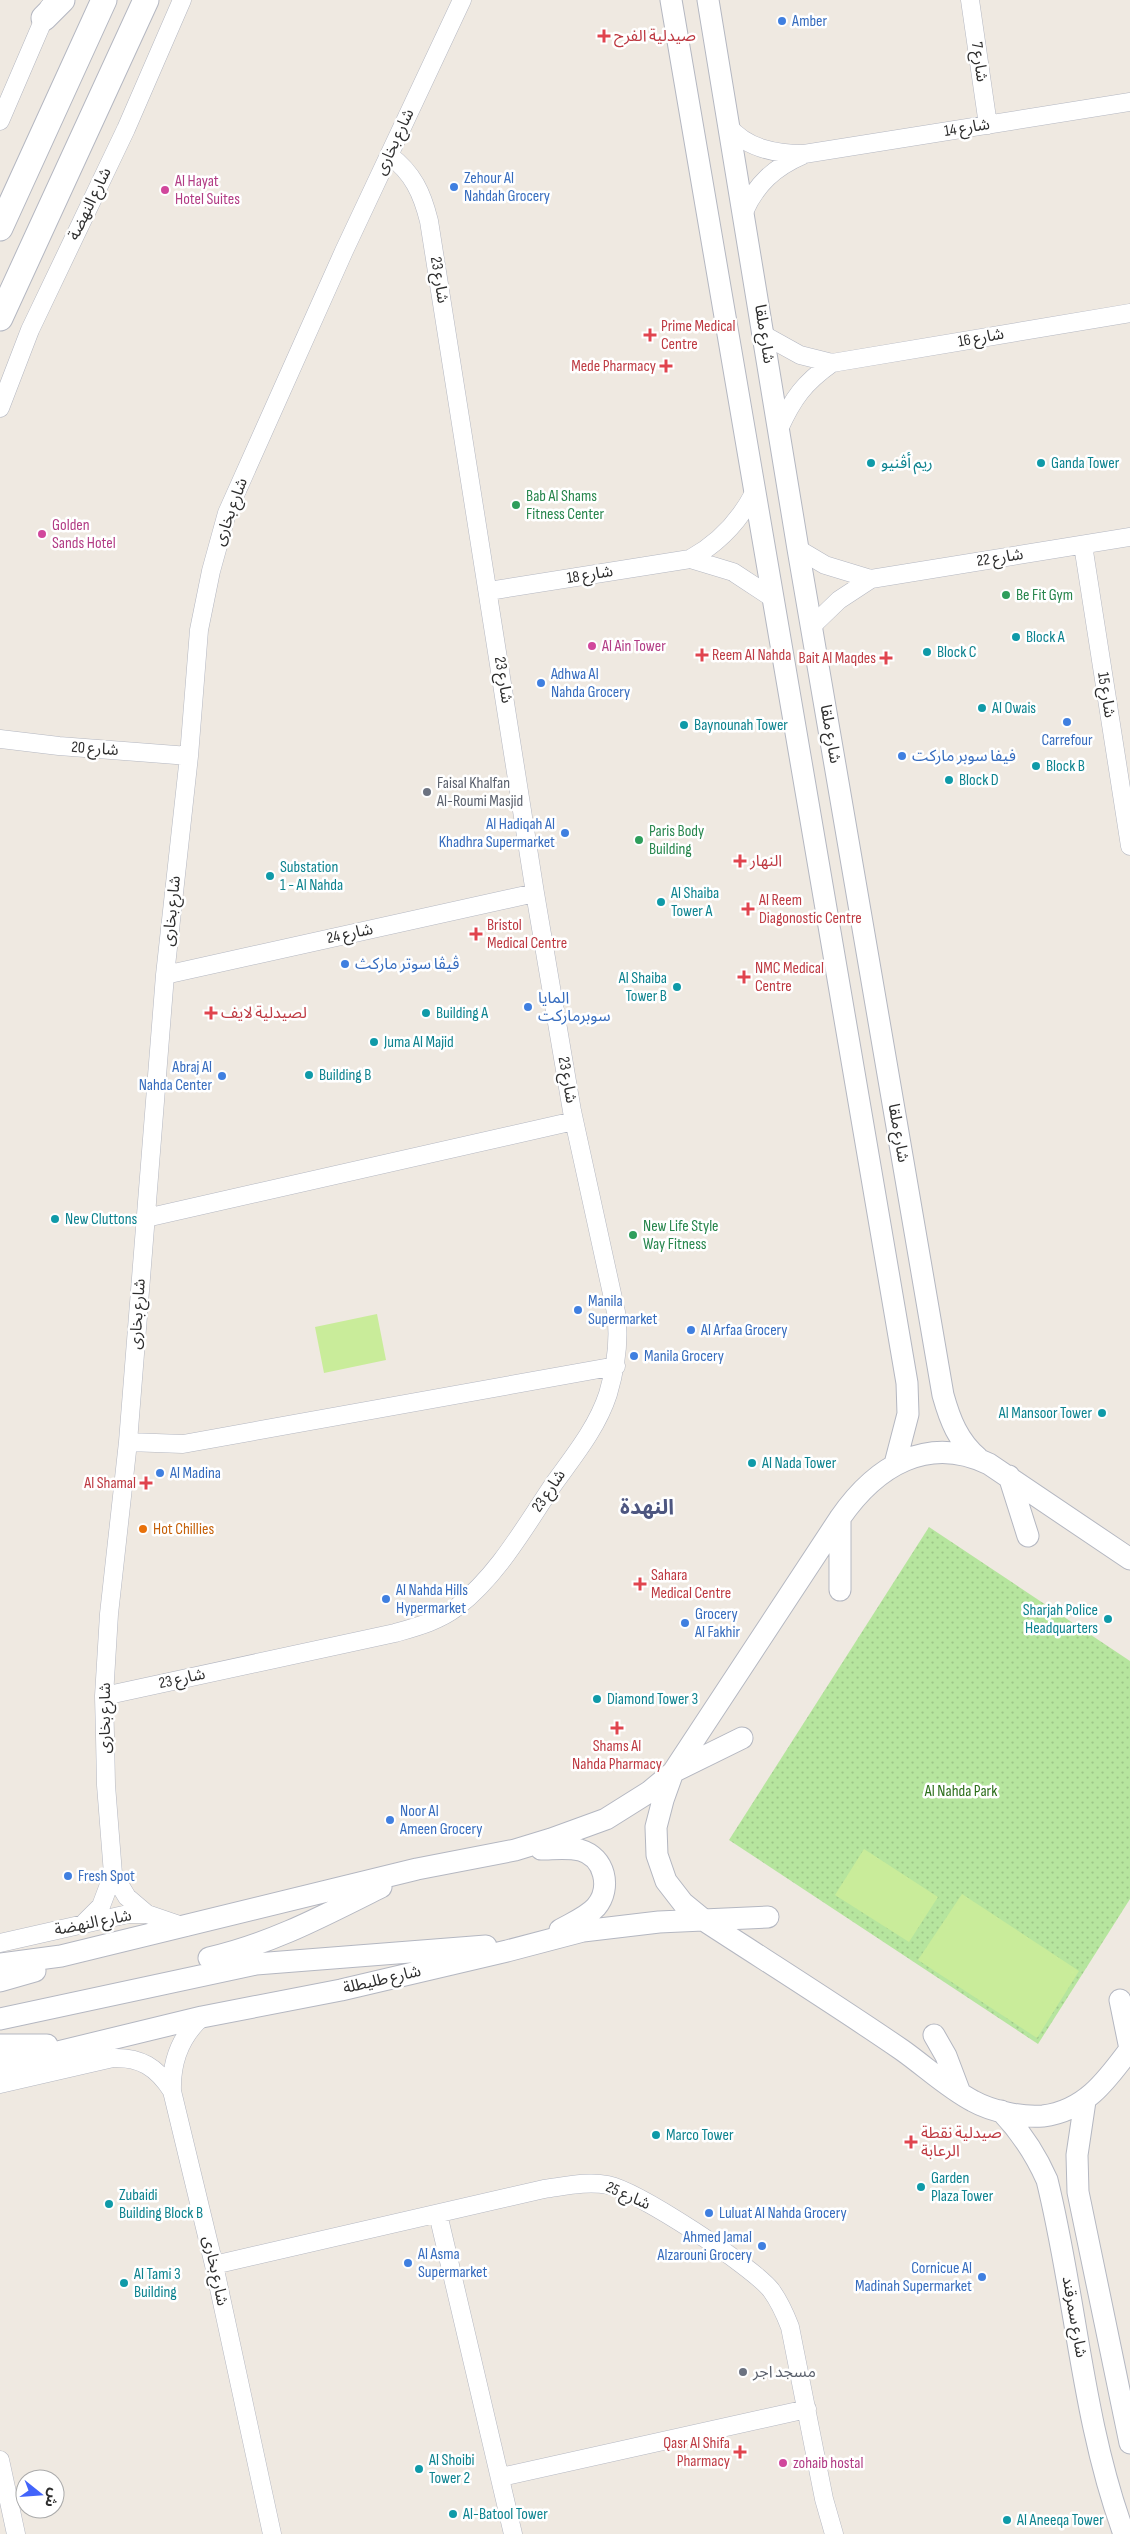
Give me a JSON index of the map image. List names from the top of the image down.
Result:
{
  "streets": {
    "street": [
      "شارع 7",
      "شارع 14",
      "شارع بخارى",
      "شارع النهضة",
      "شارع 23",
      "شارع ملقا",
      "شارع 16",
      "شارع 22",
      "شارع 18",
      "شارع 15",
      "شارع 20",
      "شارع 24",
      "شارع طليطلة",
      "شارع 25",
      "شارع سمرقند"
    ]
  },
  "crossings": [
    ["شارع 7", "شارع 14"],
    ["شارع 14", "شارع ملقا"],
    ["شارع بخارى", "شارع النهضة"],
    ["شارع بخارى", "شارع 23"],
    ["شارع بخارى", "شارع 20"],
    ["شارع بخارى", "شارع 24"],
    ["شارع بخارى", "شارع طليطلة"],
    ["شارع بخارى", "شارع 25"],
    ["شارع 23", "شارع 18"],
    ["شارع 23", "شارع 24"],
    ["شارع ملقا", "شارع 16"],
    ["شارع ملقا", "شارع 22"],
    ["شارع ملقا", "شارع 18"],
    ["شارع 22", "شارع 15"]
  ],
  "districts": ["النهدة"],
  "parks": ["Al Nahda Park"],
  "places": {
    "other": [
      "Amber",
      "Zehour Al Nahdah Grocery",
      "Al Hayat Hotel Suites",
      "ريم أڤنيو",
      "Ganda Tower",
      "Bab Al Shams Fitness Center",
      "Golden Sands Hotel",
      "Be Fit Gym",
      "Block A",
      "Al Ain Tower",
      "Block C",
      "Adhwa Al Nahda Grocery",
      "Al Owais",
      "Carrefour",
      "Baynounah Tower",
      "فيفا سوبر ماركت",
      "Block B",
      "Block D",
      "Faisal Khalfan Al-Roumi Masjid",
      "Al Hadiqah Al Khadhra Supermarket",
      "Paris Body Building",
      "Substation 1 - Al Nahda",
      "Al Shaiba Tower A",
      "ڤيڤا سوتر ماركث",
      "Al Shaiba Tower B",
      "المايا سوبرماركت",
      "Building A",
      "Juma Al Majid",
      "Building B",
      "Abraj Al Nahda Center",
      "New Cluttons",
      "New Life Style Way Fitness",
      "Manila Supermarket",
      "Al Arfaa Grocery",
      "Manila Grocery",
      "Al Mansoor Tower",
      "Al Nada Tower",
      "Al Madina",
      "Hot Chillies",
      "Al Nahda Hills Hypermarket",
      "Sharjah Police Headquarters",
      "Grocery Al Fakhir",
      "Diamond Tower 3",
      "Noor Al Ameen Grocery",
      "Fresh Spot",
      "Marco Tower",
      "Garden Plaza Tower",
      "Zubaidi Building Block B",
      "Luluat Al Nahda Grocery",
      "Ahmed Jamal Alzarouni Grocery",
      "Al Asma Supermarket",
      "Cornicue Al Madinah Supermarket",
      "Al Tami 3 Building",
      "مسجد اجر",
      "zohaib hostal",
      "Al Shoibi Tower 2",
      "Al-Batool Tower",
      "Al Aneeqa Tower"
    ],
    "health": [
      "صيدلية الفرح",
      "Prime Medical Centre",
      "Mede Pharmacy",
      "Reem Al Nahda",
      "Bait Al Maqdes",
      "النهار",
      "Al Reem Diagonostic Centre",
      "Bristol Medical Centre",
      "NMC Medical Centre",
      "لصيدلية لايف",
      "Al Shamal",
      "Sahara Medical Centre",
      "Shams Al Nahda Pharmacy",
      "صيدلية نقطة الرعابة",
      "Qasr Al Shifa Pharmacy"
    ]
  },
  "north": "right"
}
